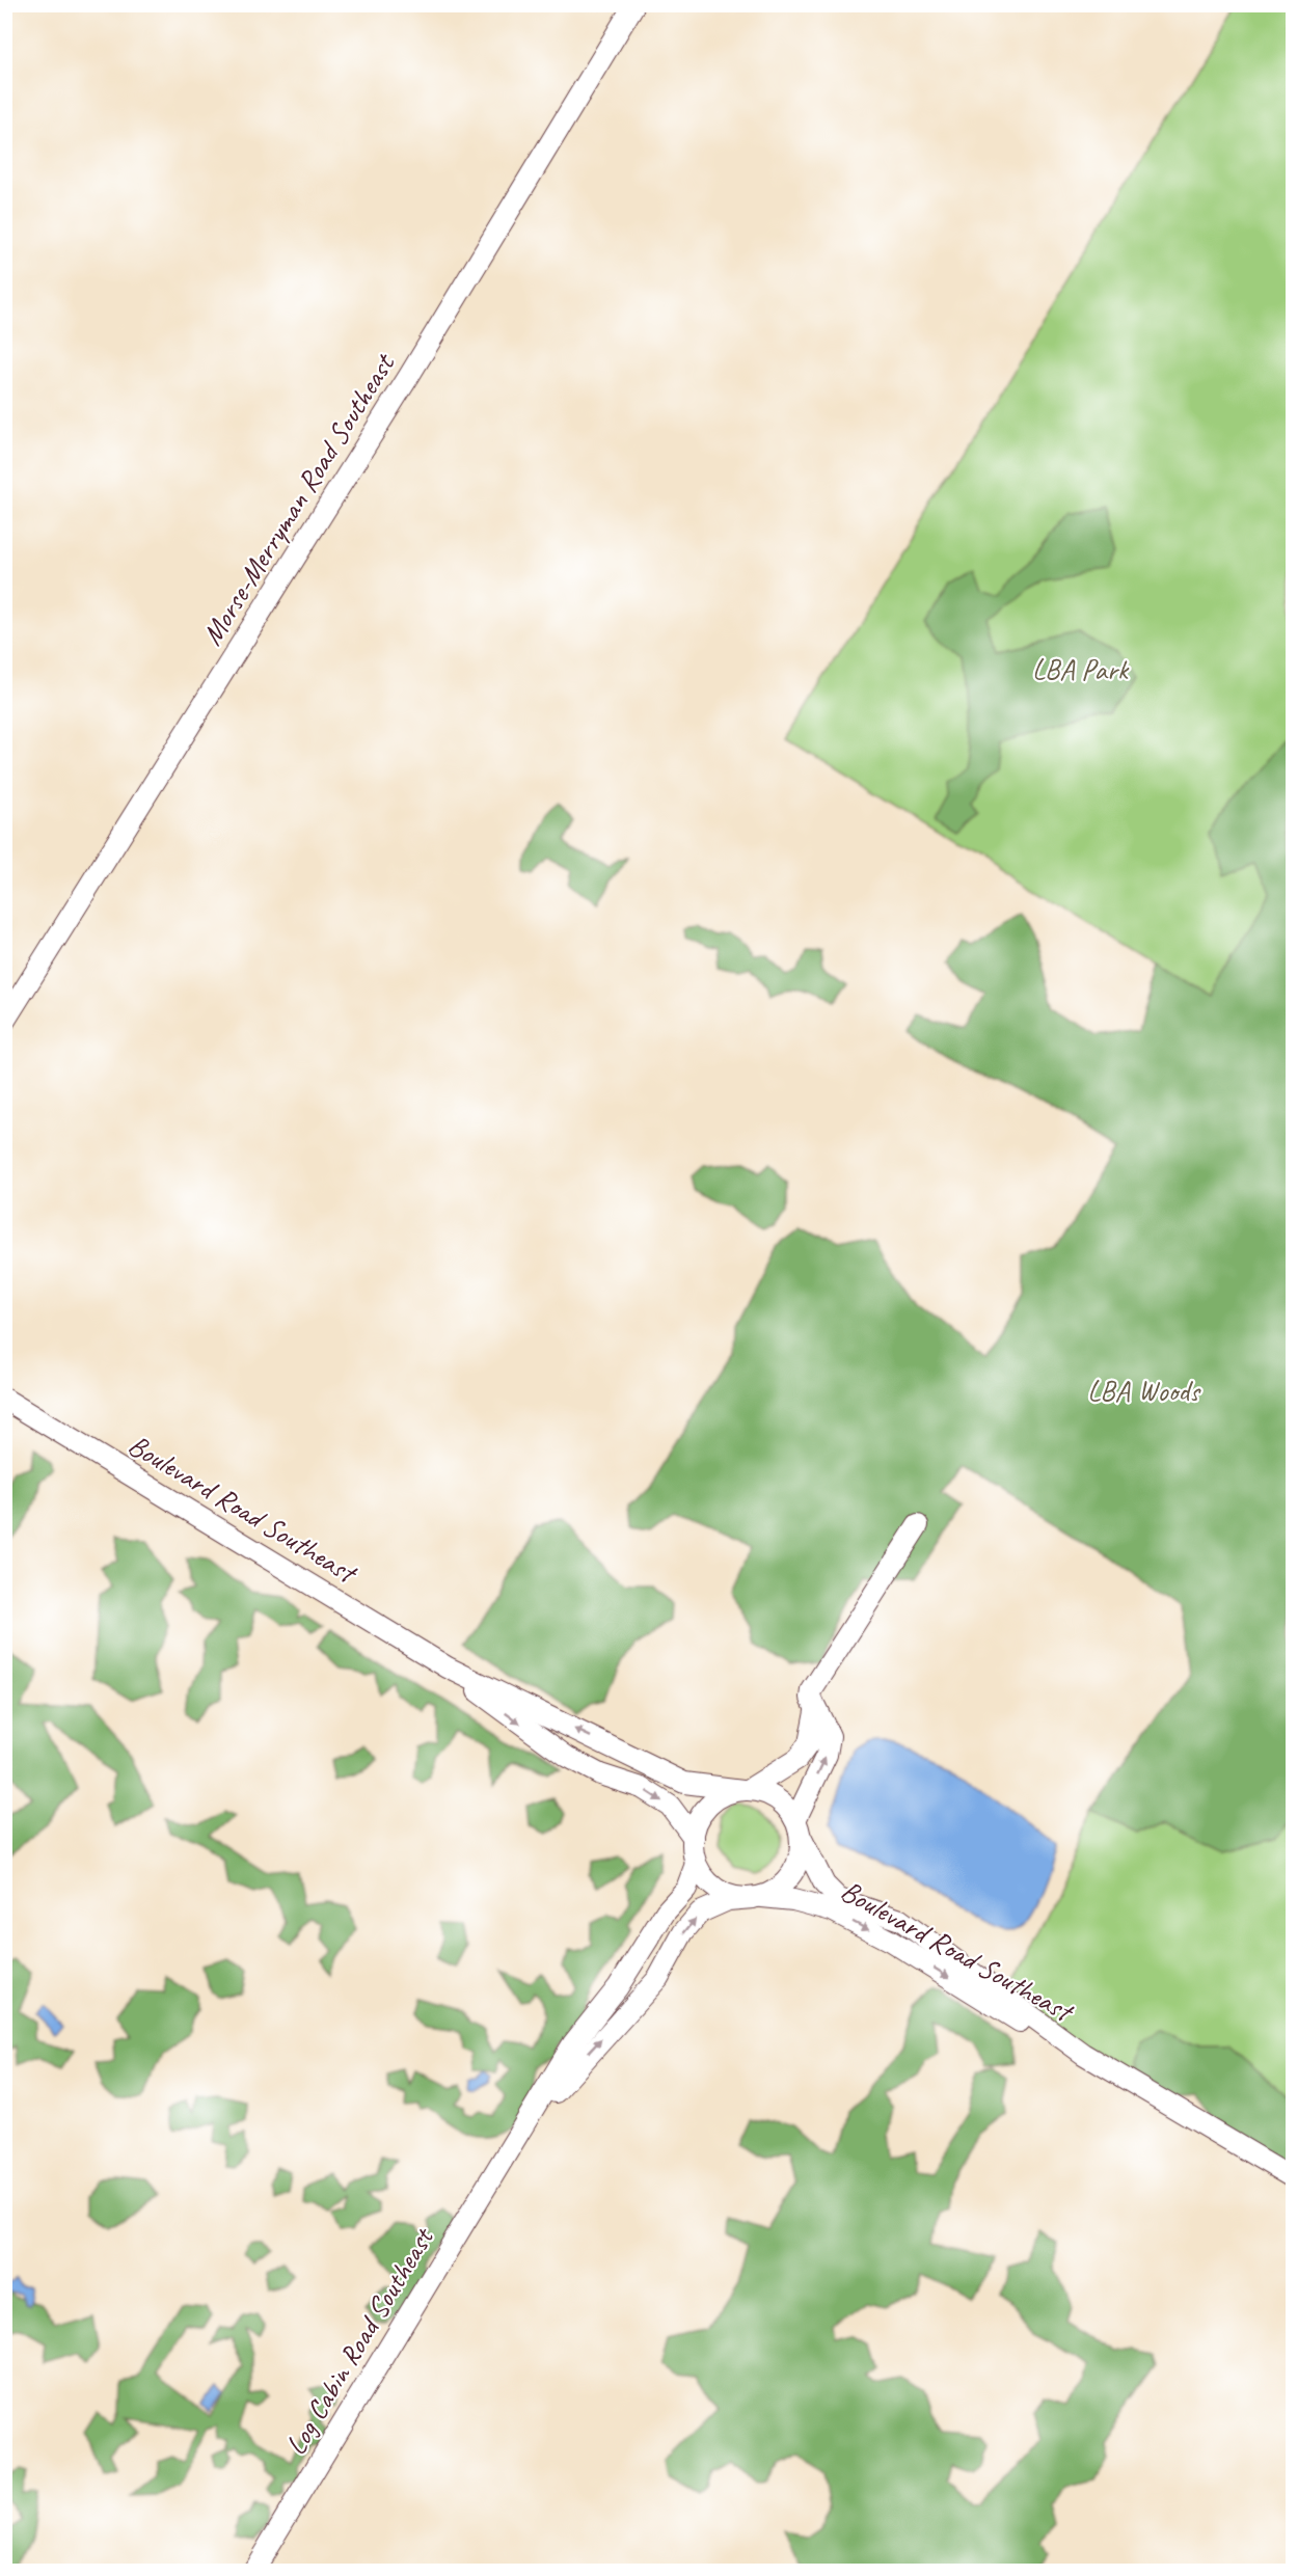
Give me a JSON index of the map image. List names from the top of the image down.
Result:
{
  "streets": {
    "street": ["Morse-Merryman Road Southeast", "Boulevard Road Southeast", "Log Cabin Road Southeast"]
  },
  "crossings": [
    ["Boulevard Road Southeast", "Log Cabin Road Southeast"]
  ],
  "parks": ["LBA Park", "LBA Woods"]
}
